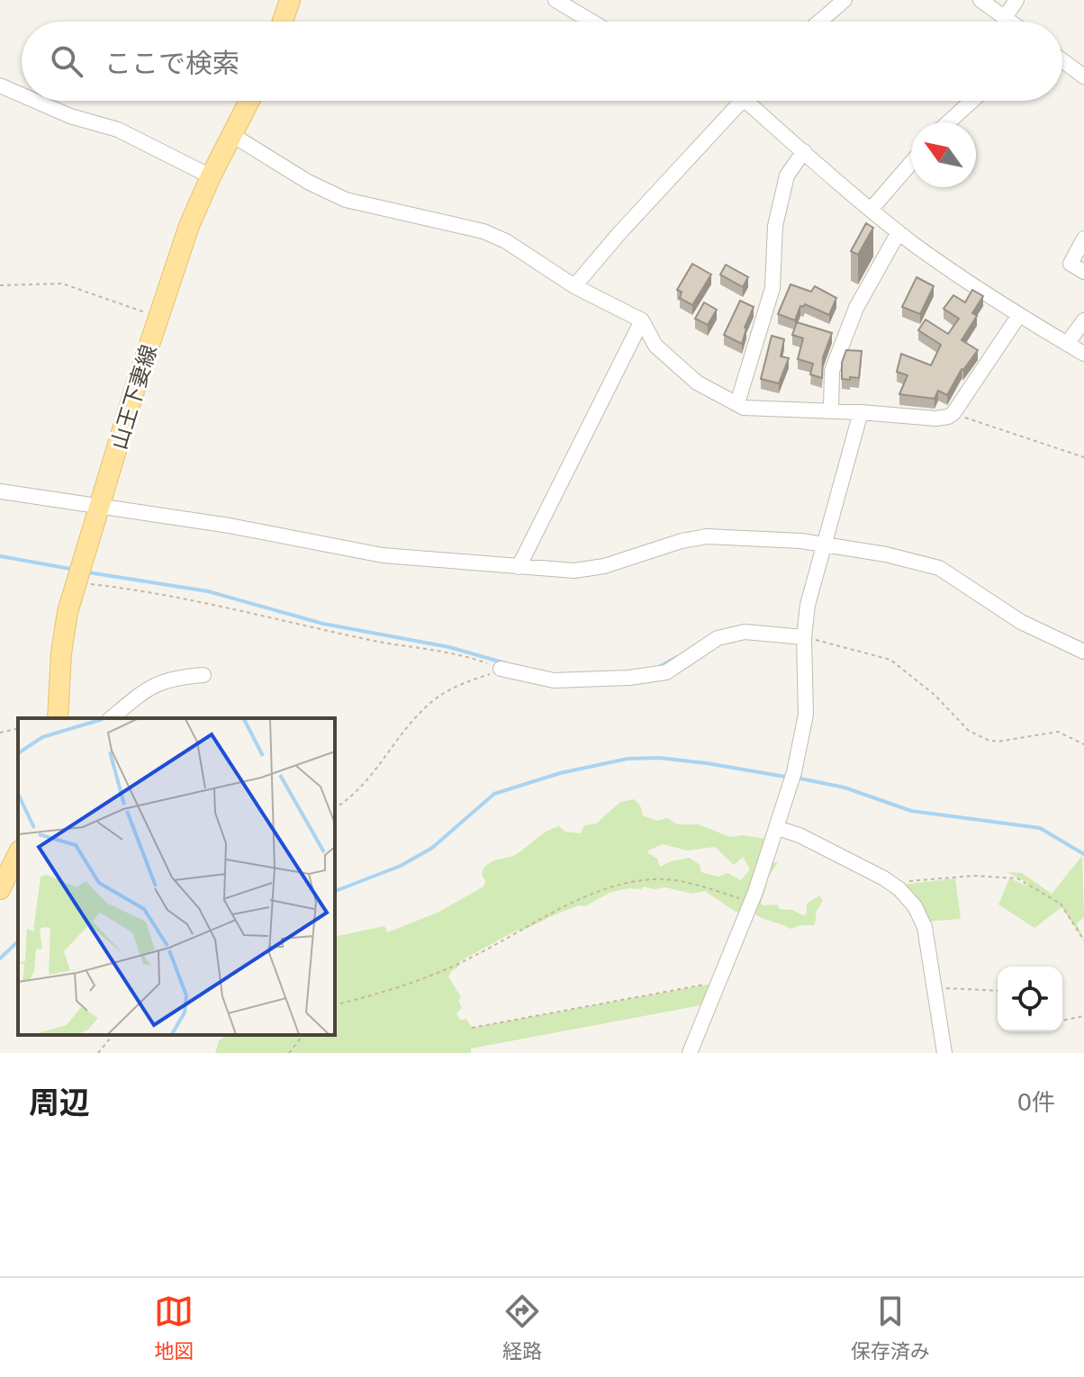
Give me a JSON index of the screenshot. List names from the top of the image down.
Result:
{
  "streets": {
    "main road": ["山王下妻線"]
  },
  "north": "top left",
  "page": {
    "search": "ここで検索",
    "heading": ["周辺", "0件"],
    "nav": ["地図", "経路", "保存済み"]
  }
}
